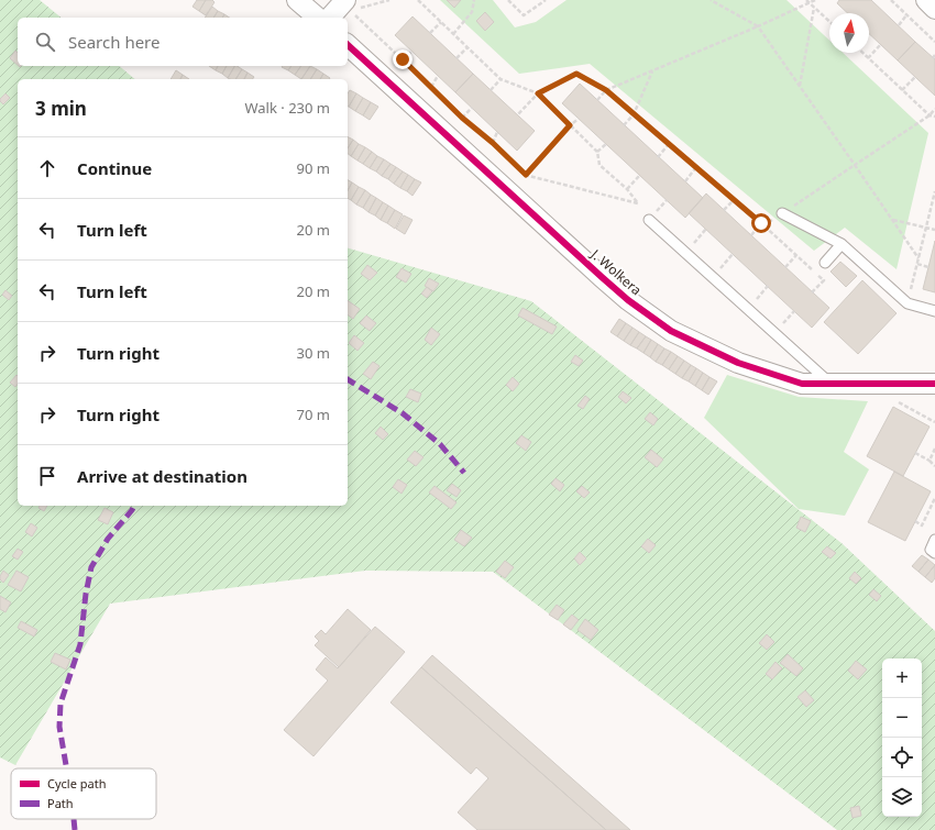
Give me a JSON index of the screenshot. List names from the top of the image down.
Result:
{
  "streets": {
    "street": ["J. Wolkera"]
  },
  "legend": ["Cycle path", "Path"],
  "north": "top",
  "page": {
    "search": "Search here",
    "heading": ["3 min", "Walk · 230 m"],
    "list": [
      ["Continue", "90 m"],
      ["Turn left", "20 m"],
      ["Turn left", "20 m"],
      ["Turn right", "30 m"],
      ["Turn right", "70 m"],
      "Arrive at destination"
    ],
    "map_buttons": ["+", "−"]
  }
}
